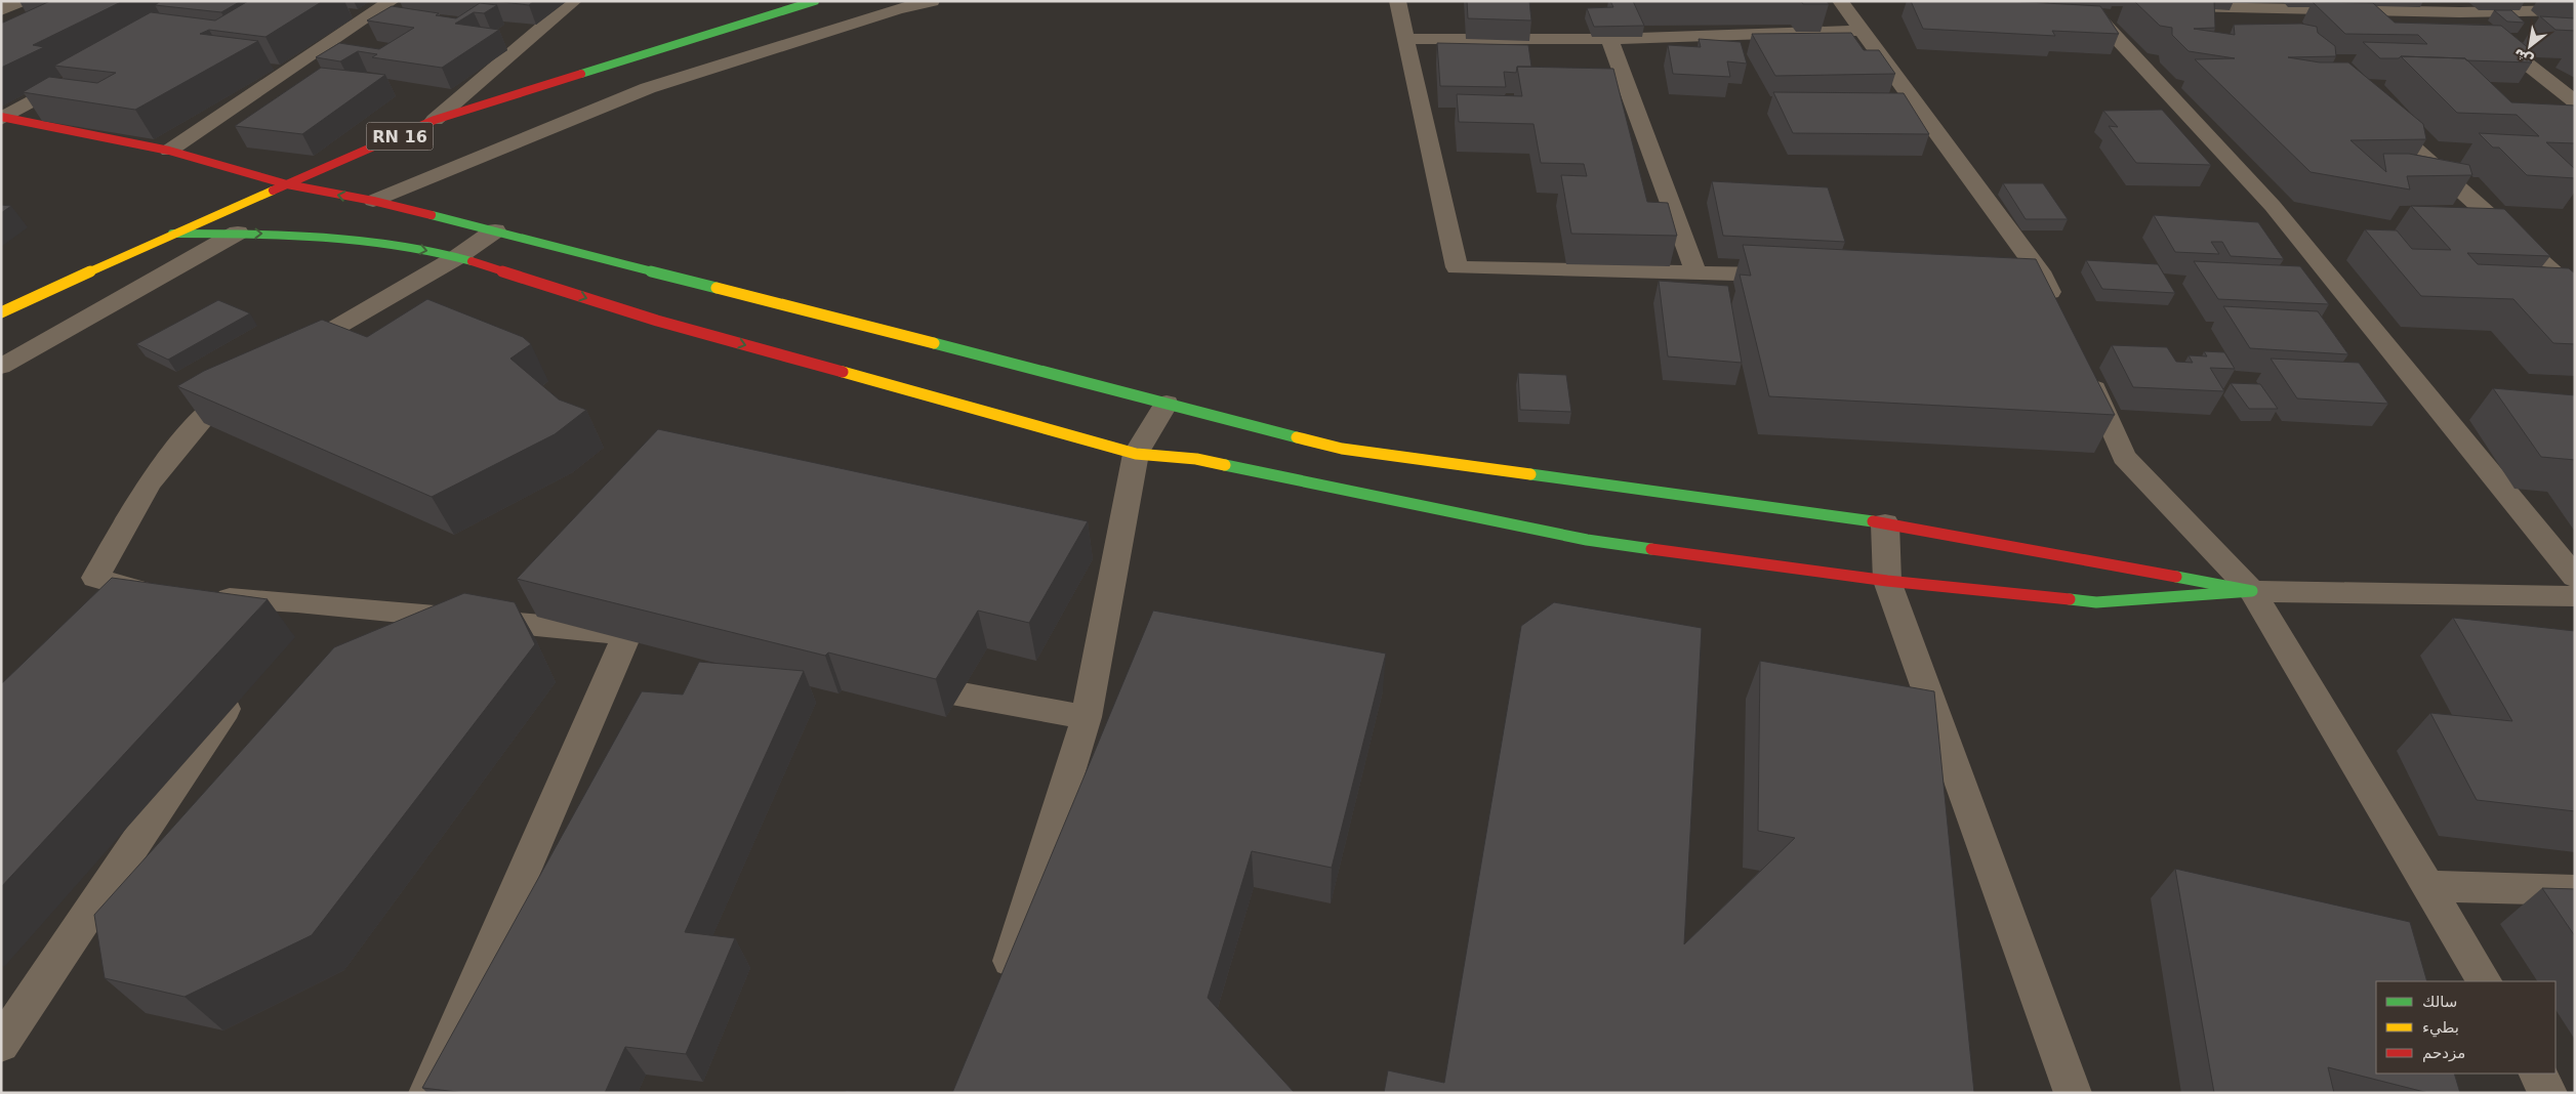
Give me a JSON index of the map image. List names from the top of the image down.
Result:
{
  "streets": {
    "street": ["RN 16"]
  },
  "legend": ["سالك", "بطيء", "مزدحم"],
  "north": "bottom left"
}
